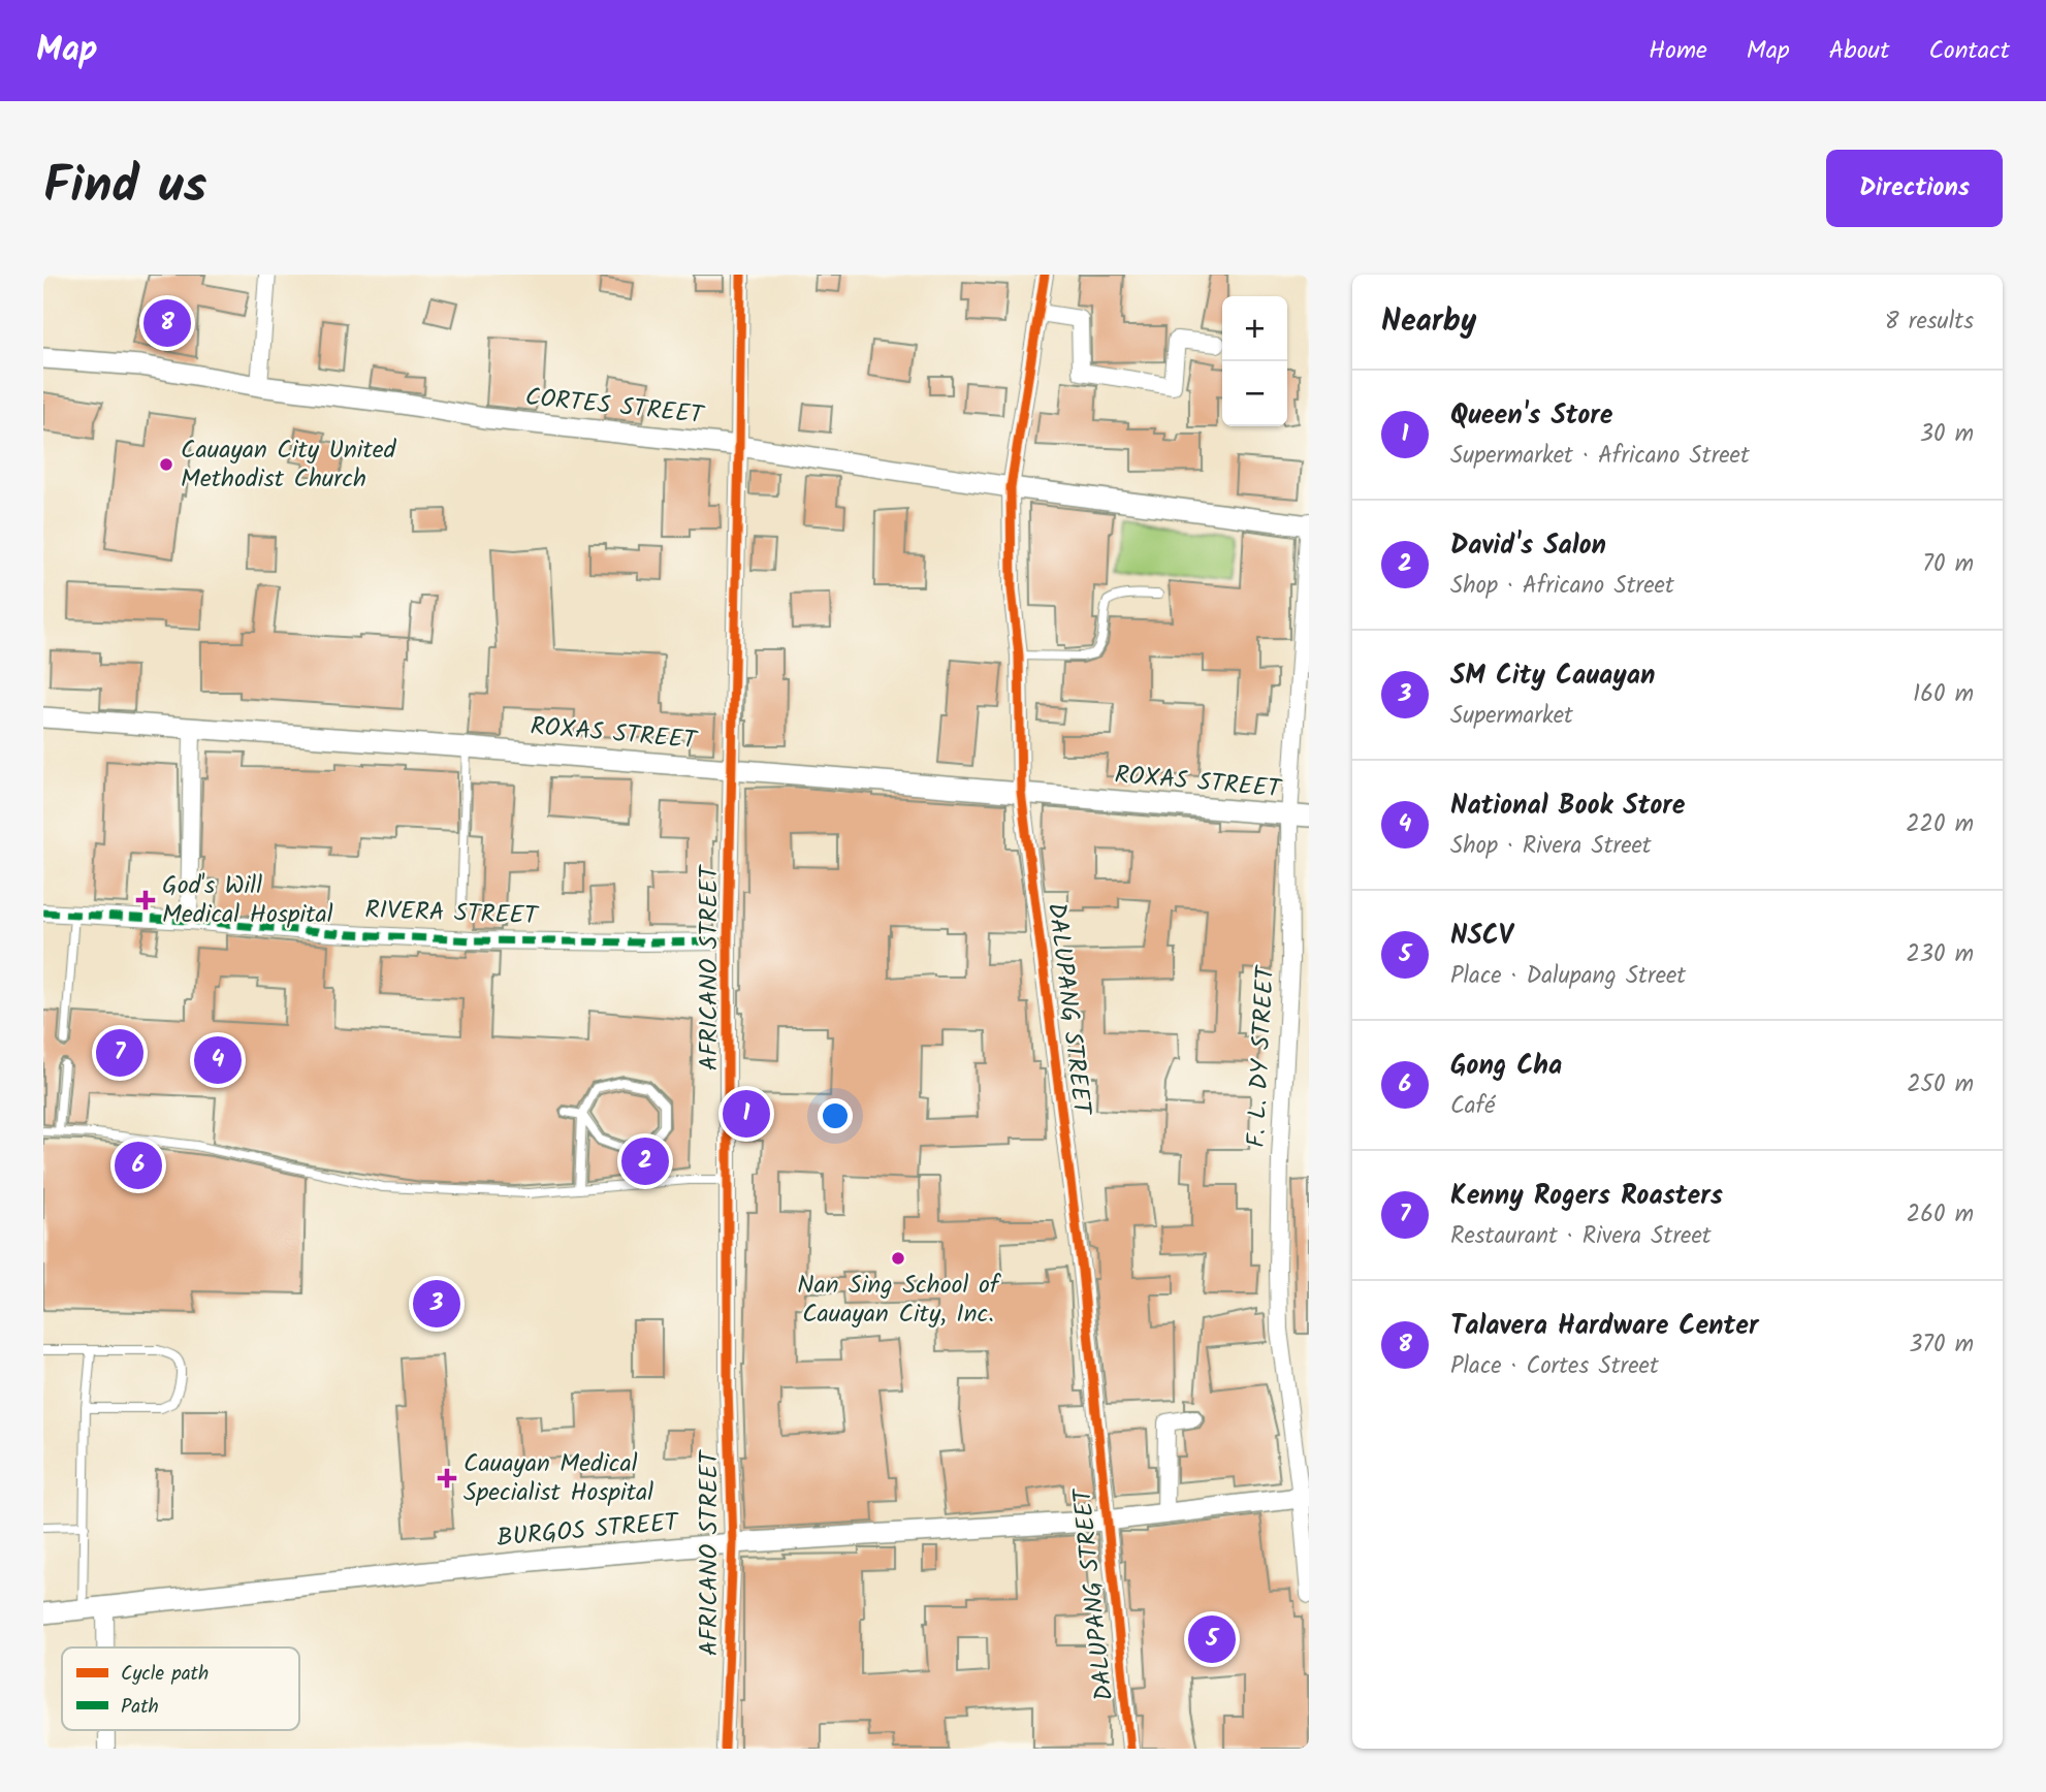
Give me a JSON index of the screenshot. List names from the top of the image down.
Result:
{
  "streets": {
    "street": [
      "CORTES STREET",
      "ROXAS STREET",
      "RIVERA STREET",
      "AFRICANO STREET",
      "DALUPANG STREET",
      "F. L. DY STREET",
      "BURGOS STREET"
    ]
  },
  "crossings": [
    ["CORTES STREET", "AFRICANO STREET"],
    ["CORTES STREET", "DALUPANG STREET"],
    ["CORTES STREET", "F. L. DY STREET"],
    ["ROXAS STREET", "AFRICANO STREET"],
    ["ROXAS STREET", "DALUPANG STREET"],
    ["ROXAS STREET", "F. L. DY STREET"],
    ["RIVERA STREET", "AFRICANO STREET"],
    ["AFRICANO STREET", "BURGOS STREET"],
    ["DALUPANG STREET", "BURGOS STREET"],
    ["F. L. DY STREET", "BURGOS STREET"]
  ],
  "places": {
    "other": ["Cauayan City United Methodist Church", "Nan Sing School of Cauayan City, Inc."],
    "health": ["God's Will Medical Hospital", "Cauayan Medical Specialist Hospital"]
  },
  "legend": ["Cycle path", "Path"],
  "page": {
    "header": "Map",
    "nav": [
      "Home",
      "Map",
      "About",
      "Contact"
    ],
    "title": "Find us",
    "buttons": "Directions",
    "heading": ["Nearby", "8 results"],
    "pins": [
      "8",
      "7",
      "4",
      "1",
      "2",
      "6",
      "3",
      "5"
    ],
    "map_buttons": ["+", "−"],
    "list": [
      {
        "mark": "1",
        "name": "Queen's Store",
        "note": "Supermarket · Africano Street",
        "value": "30 m"
      },
      {
        "mark": "2",
        "name": "David's Salon",
        "note": "Shop · Africano Street",
        "value": "70 m"
      },
      {
        "mark": "3",
        "name": "SM City Cauayan",
        "note": "Supermarket",
        "value": "160 m"
      },
      {
        "mark": "4",
        "name": "National Book Store",
        "note": "Shop · Rivera Street",
        "value": "220 m"
      },
      {
        "mark": "5",
        "name": "NSCV",
        "note": "Place · Dalupang Street",
        "value": "230 m"
      },
      {
        "mark": "6",
        "name": "Gong Cha",
        "note": "Café",
        "value": "250 m"
      },
      {
        "mark": "7",
        "name": "Kenny Rogers Roasters",
        "note": "Restaurant · Rivera Street",
        "value": "260 m"
      },
      {
        "mark": "8",
        "name": "Talavera Hardware Center",
        "note": "Place · Cortes Street",
        "value": "370 m"
      }
    ]
  }
}
